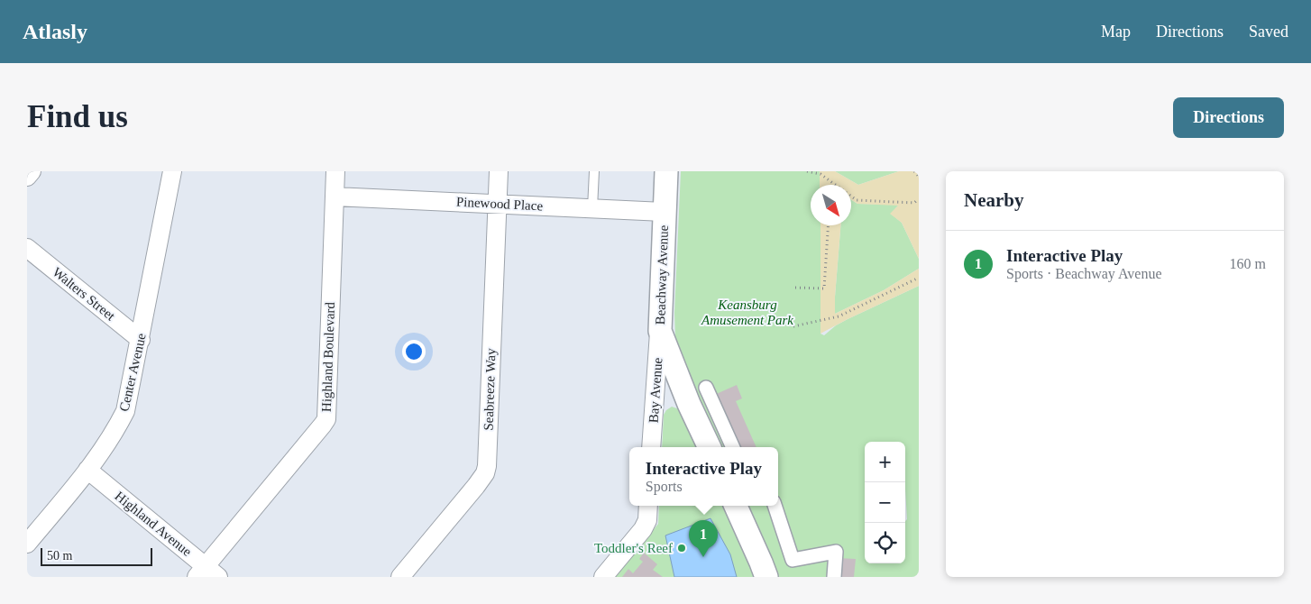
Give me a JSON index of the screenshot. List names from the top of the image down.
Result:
{
  "streets": {
    "street": [
      "Pinewood Place",
      "Beachway Avenue",
      "Walters Street",
      "Highland Boulevard",
      "Center Avenue",
      "Seabreeze Way",
      "Bay Avenue",
      "Highland Avenue"
    ]
  },
  "crossings": [
    ["Pinewood Place", "Beachway Avenue"],
    ["Pinewood Place", "Highland Boulevard"],
    ["Pinewood Place", "Seabreeze Way"],
    ["Beachway Avenue", "Bay Avenue"],
    ["Walters Street", "Center Avenue"],
    ["Highland Boulevard", "Highland Avenue"],
    ["Center Avenue", "Highland Avenue"]
  ],
  "parks": ["Keansburg Amusement Park"],
  "places": ["Toddler's Reef"],
  "scale_bar": "50 m",
  "north": "bottom right",
  "page": {
    "header": "Atlasly",
    "nav": ["Map", "Directions", "Saved"],
    "buttons": "Directions",
    "title": "Find us",
    "heading": "Nearby",
    "list": [
      {
        "mark": "1",
        "name": "Interactive Play",
        "note": "Sports · Beachway Avenue",
        "value": "160 m"
      }
    ],
    "map_buttons": ["+", "−"],
    "popup": ["Interactive Play", "Sports"],
    "pins": "1",
    "scale": "50 m"
  }
}
